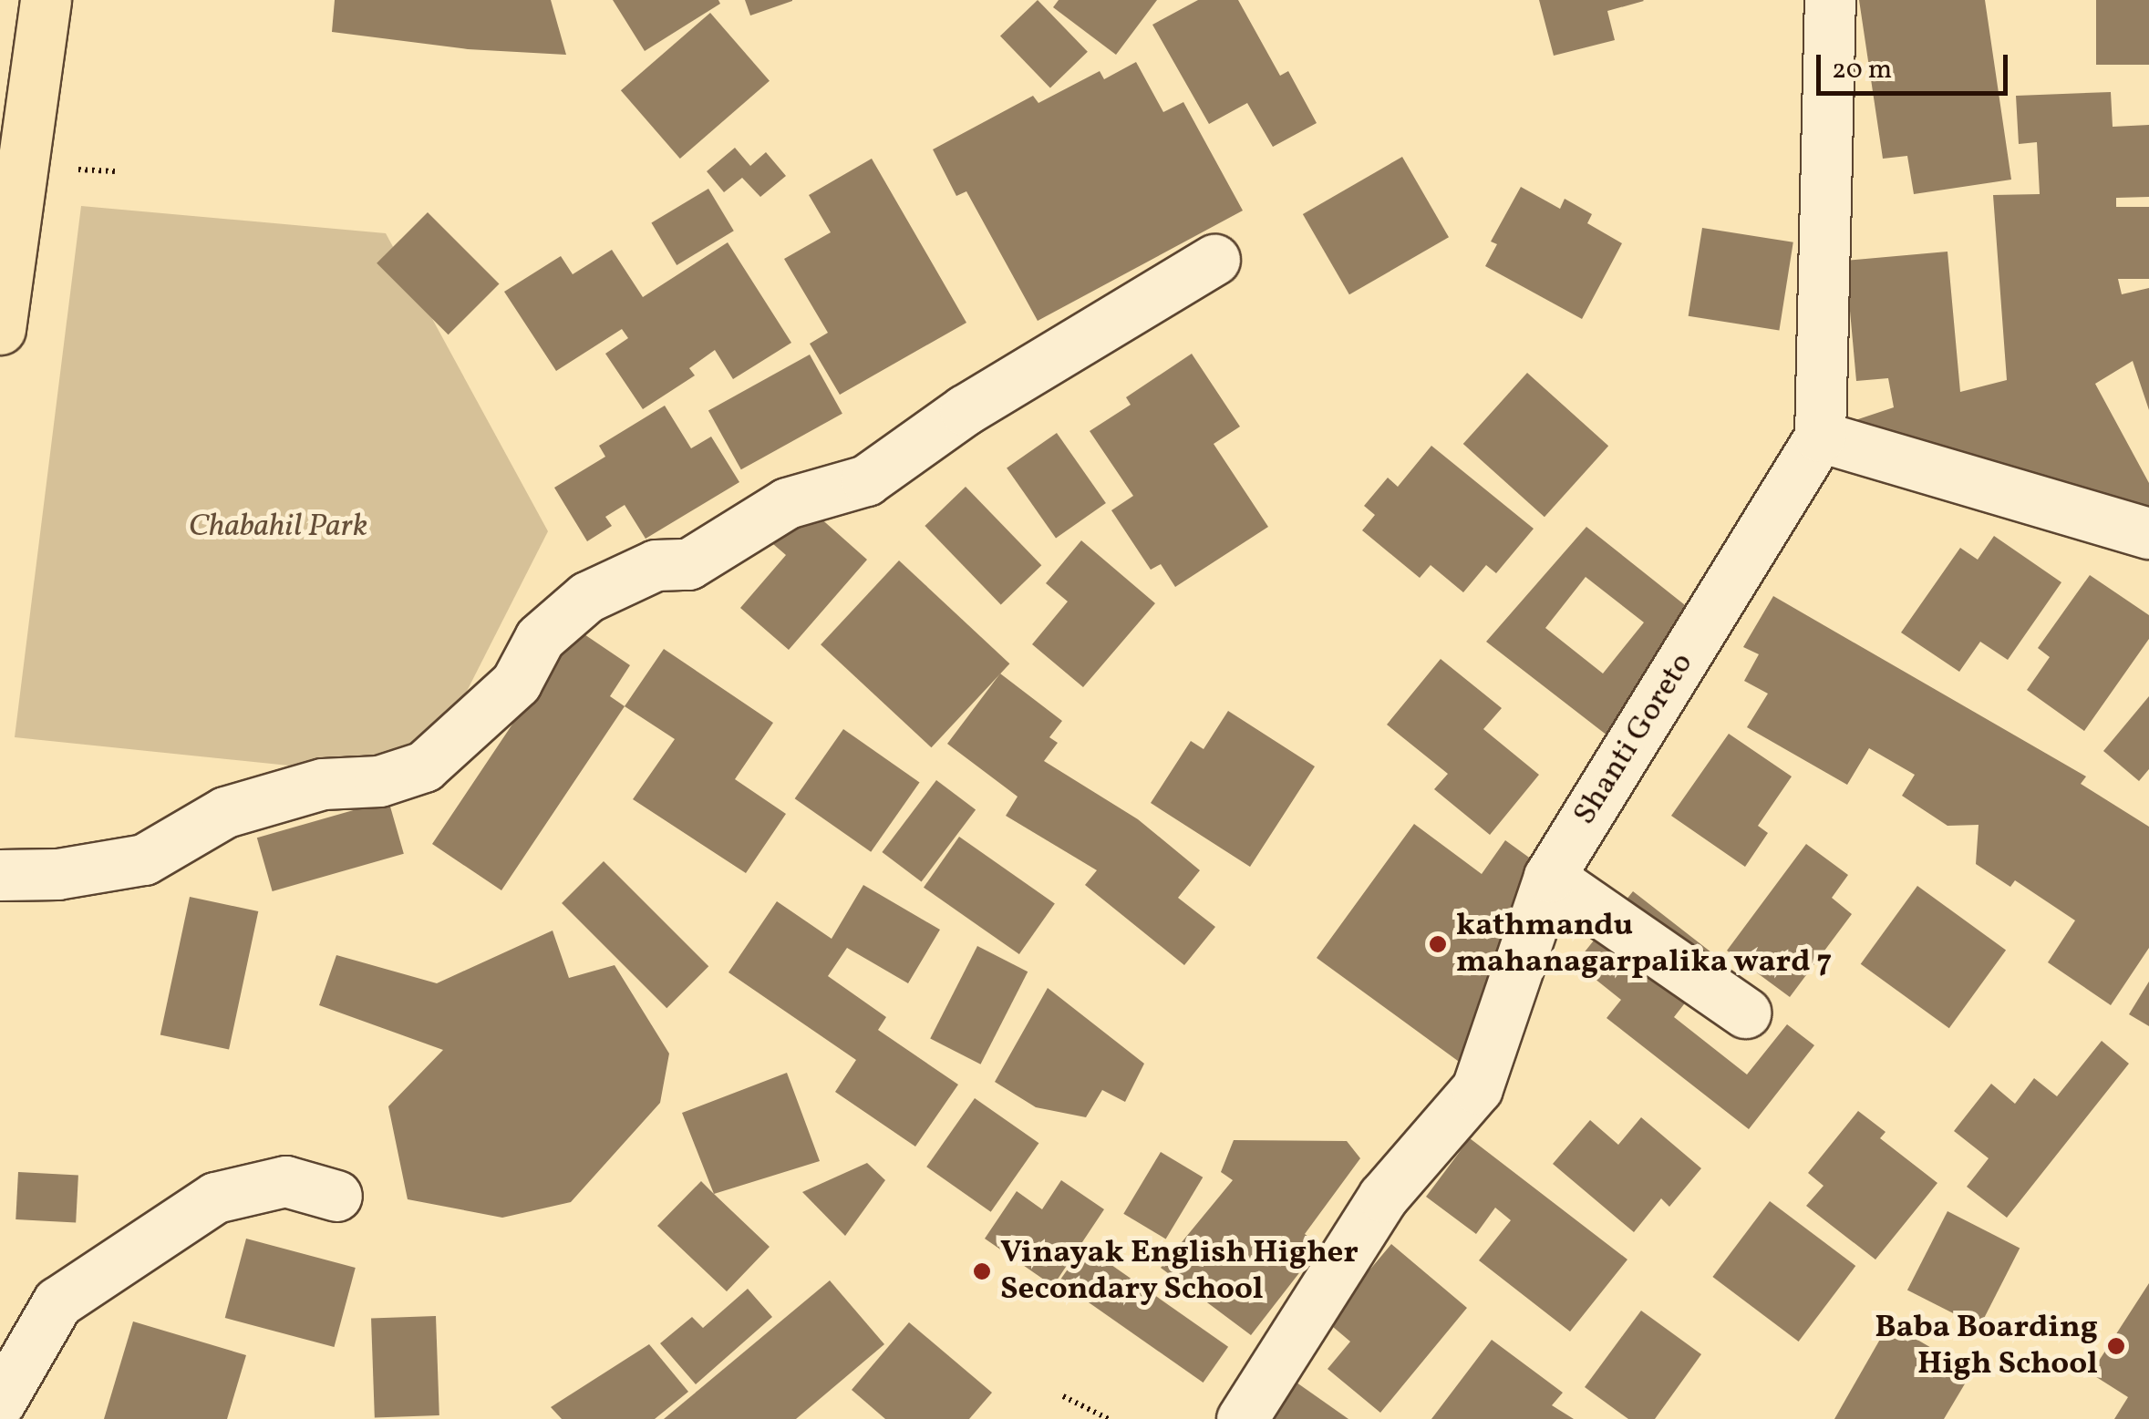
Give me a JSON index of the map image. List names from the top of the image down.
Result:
{
  "streets": {
    "street": ["Shanti Goreto"]
  },
  "parks": ["Chabahil Park"],
  "places": ["kathmandu mahanagarpalika ward 7", "Vinayak English Higher Secondary School", "Baba Boarding High School"],
  "scale_bar": "20 m"
}
